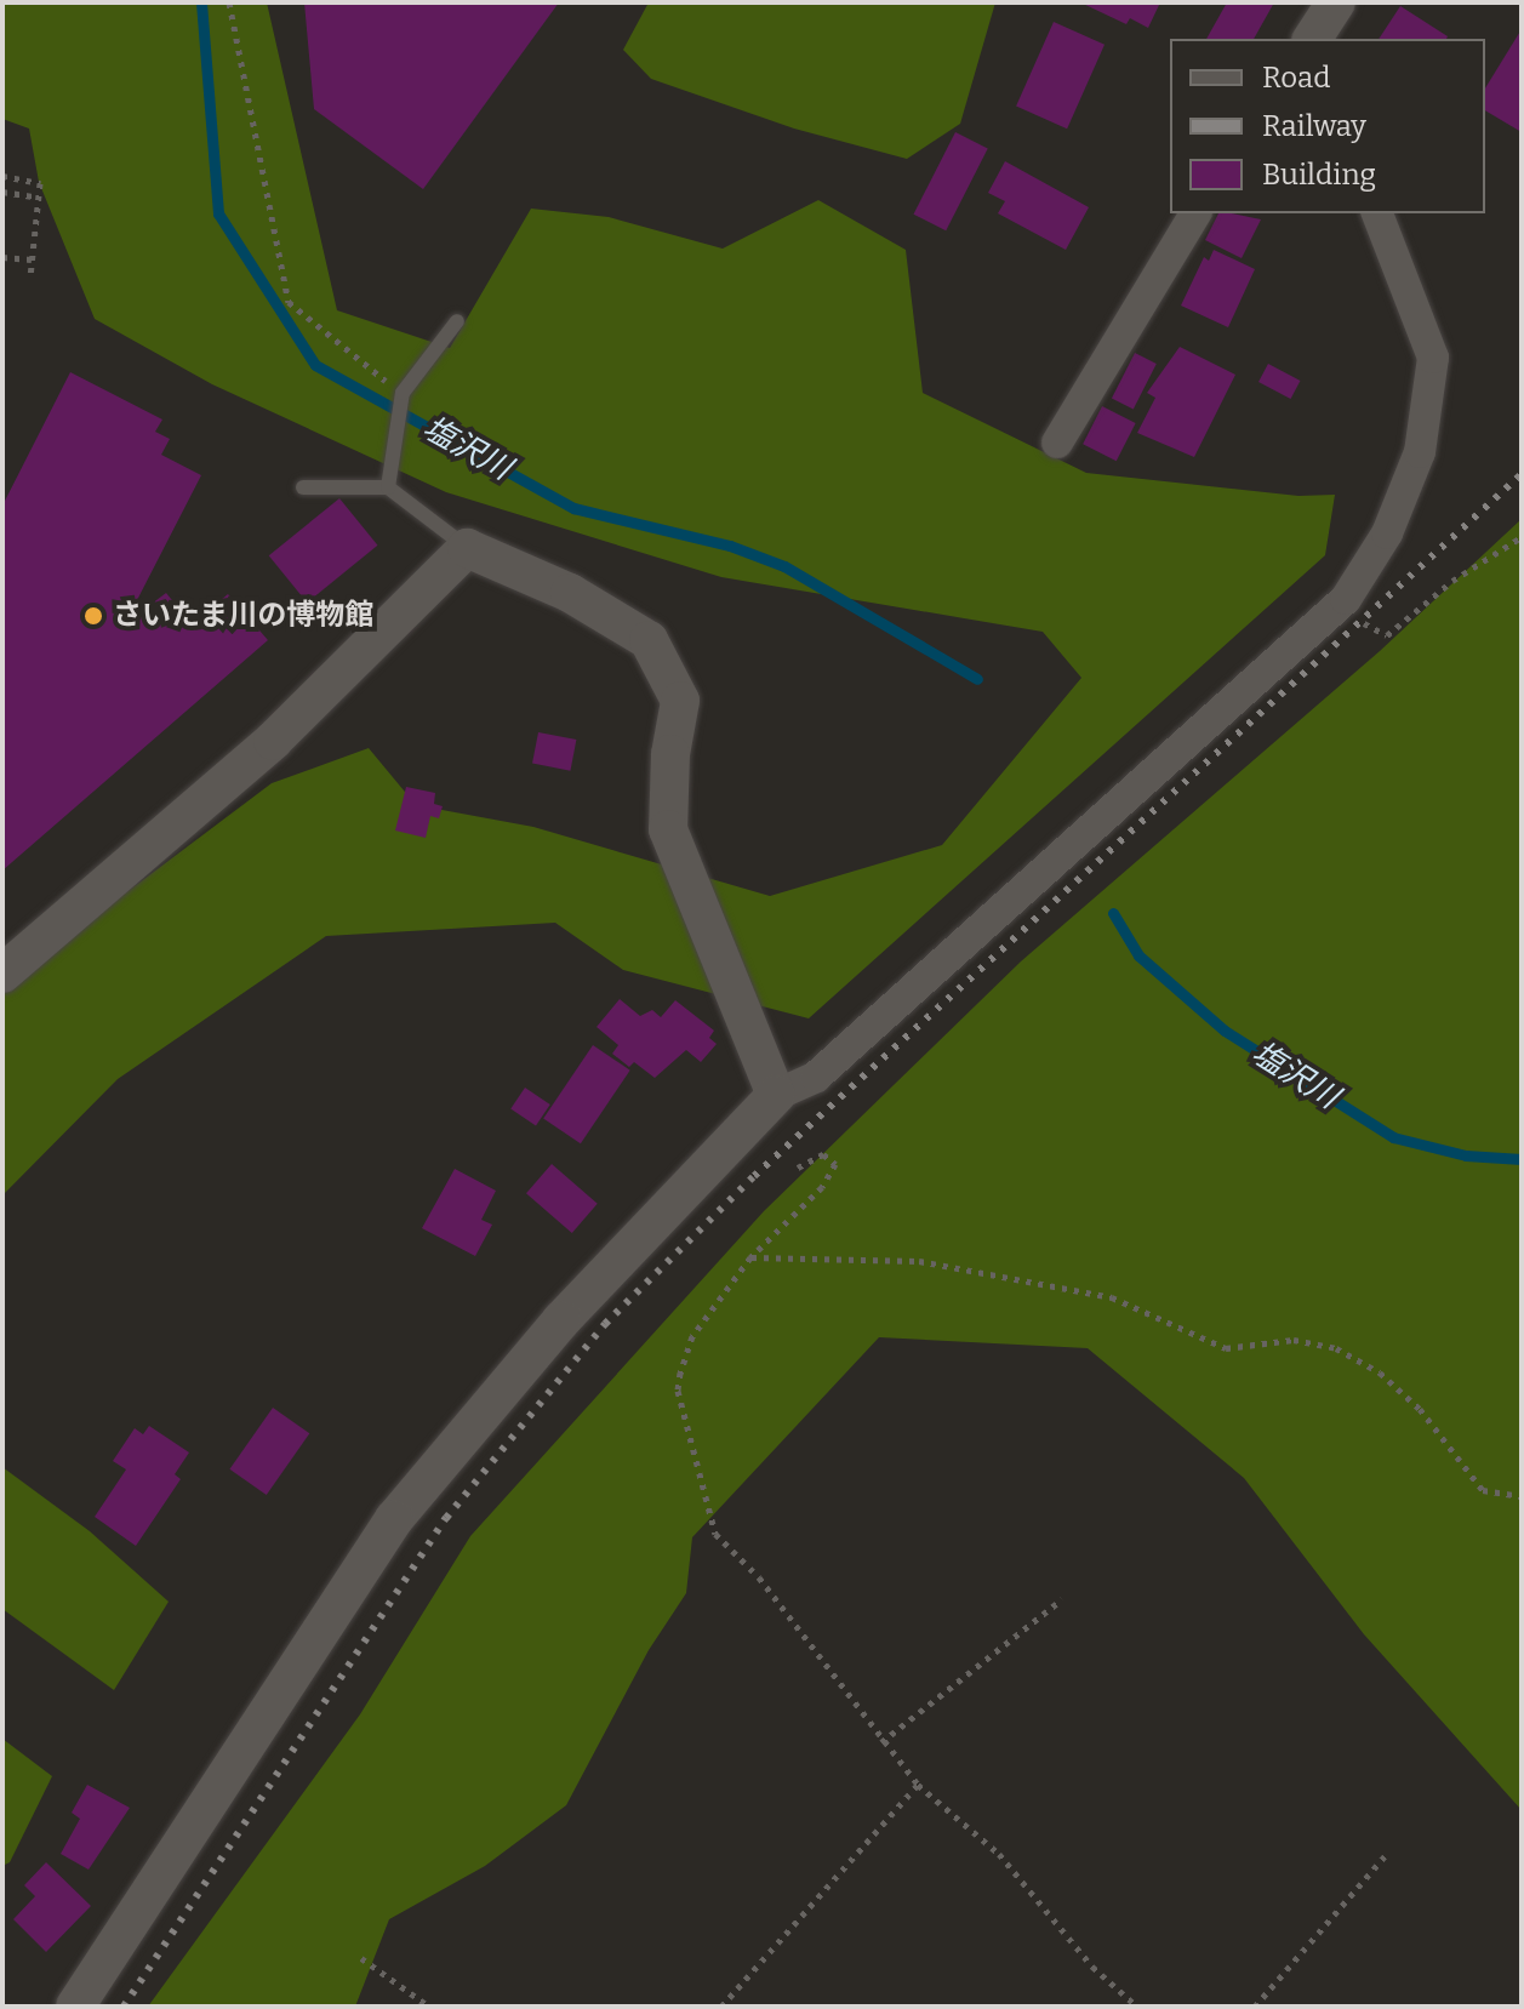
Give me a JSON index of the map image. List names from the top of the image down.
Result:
{
  "water": ["塩沢川"],
  "places": ["さいたま川の博物館"],
  "legend": ["Road", "Railway", "Building"]
}
